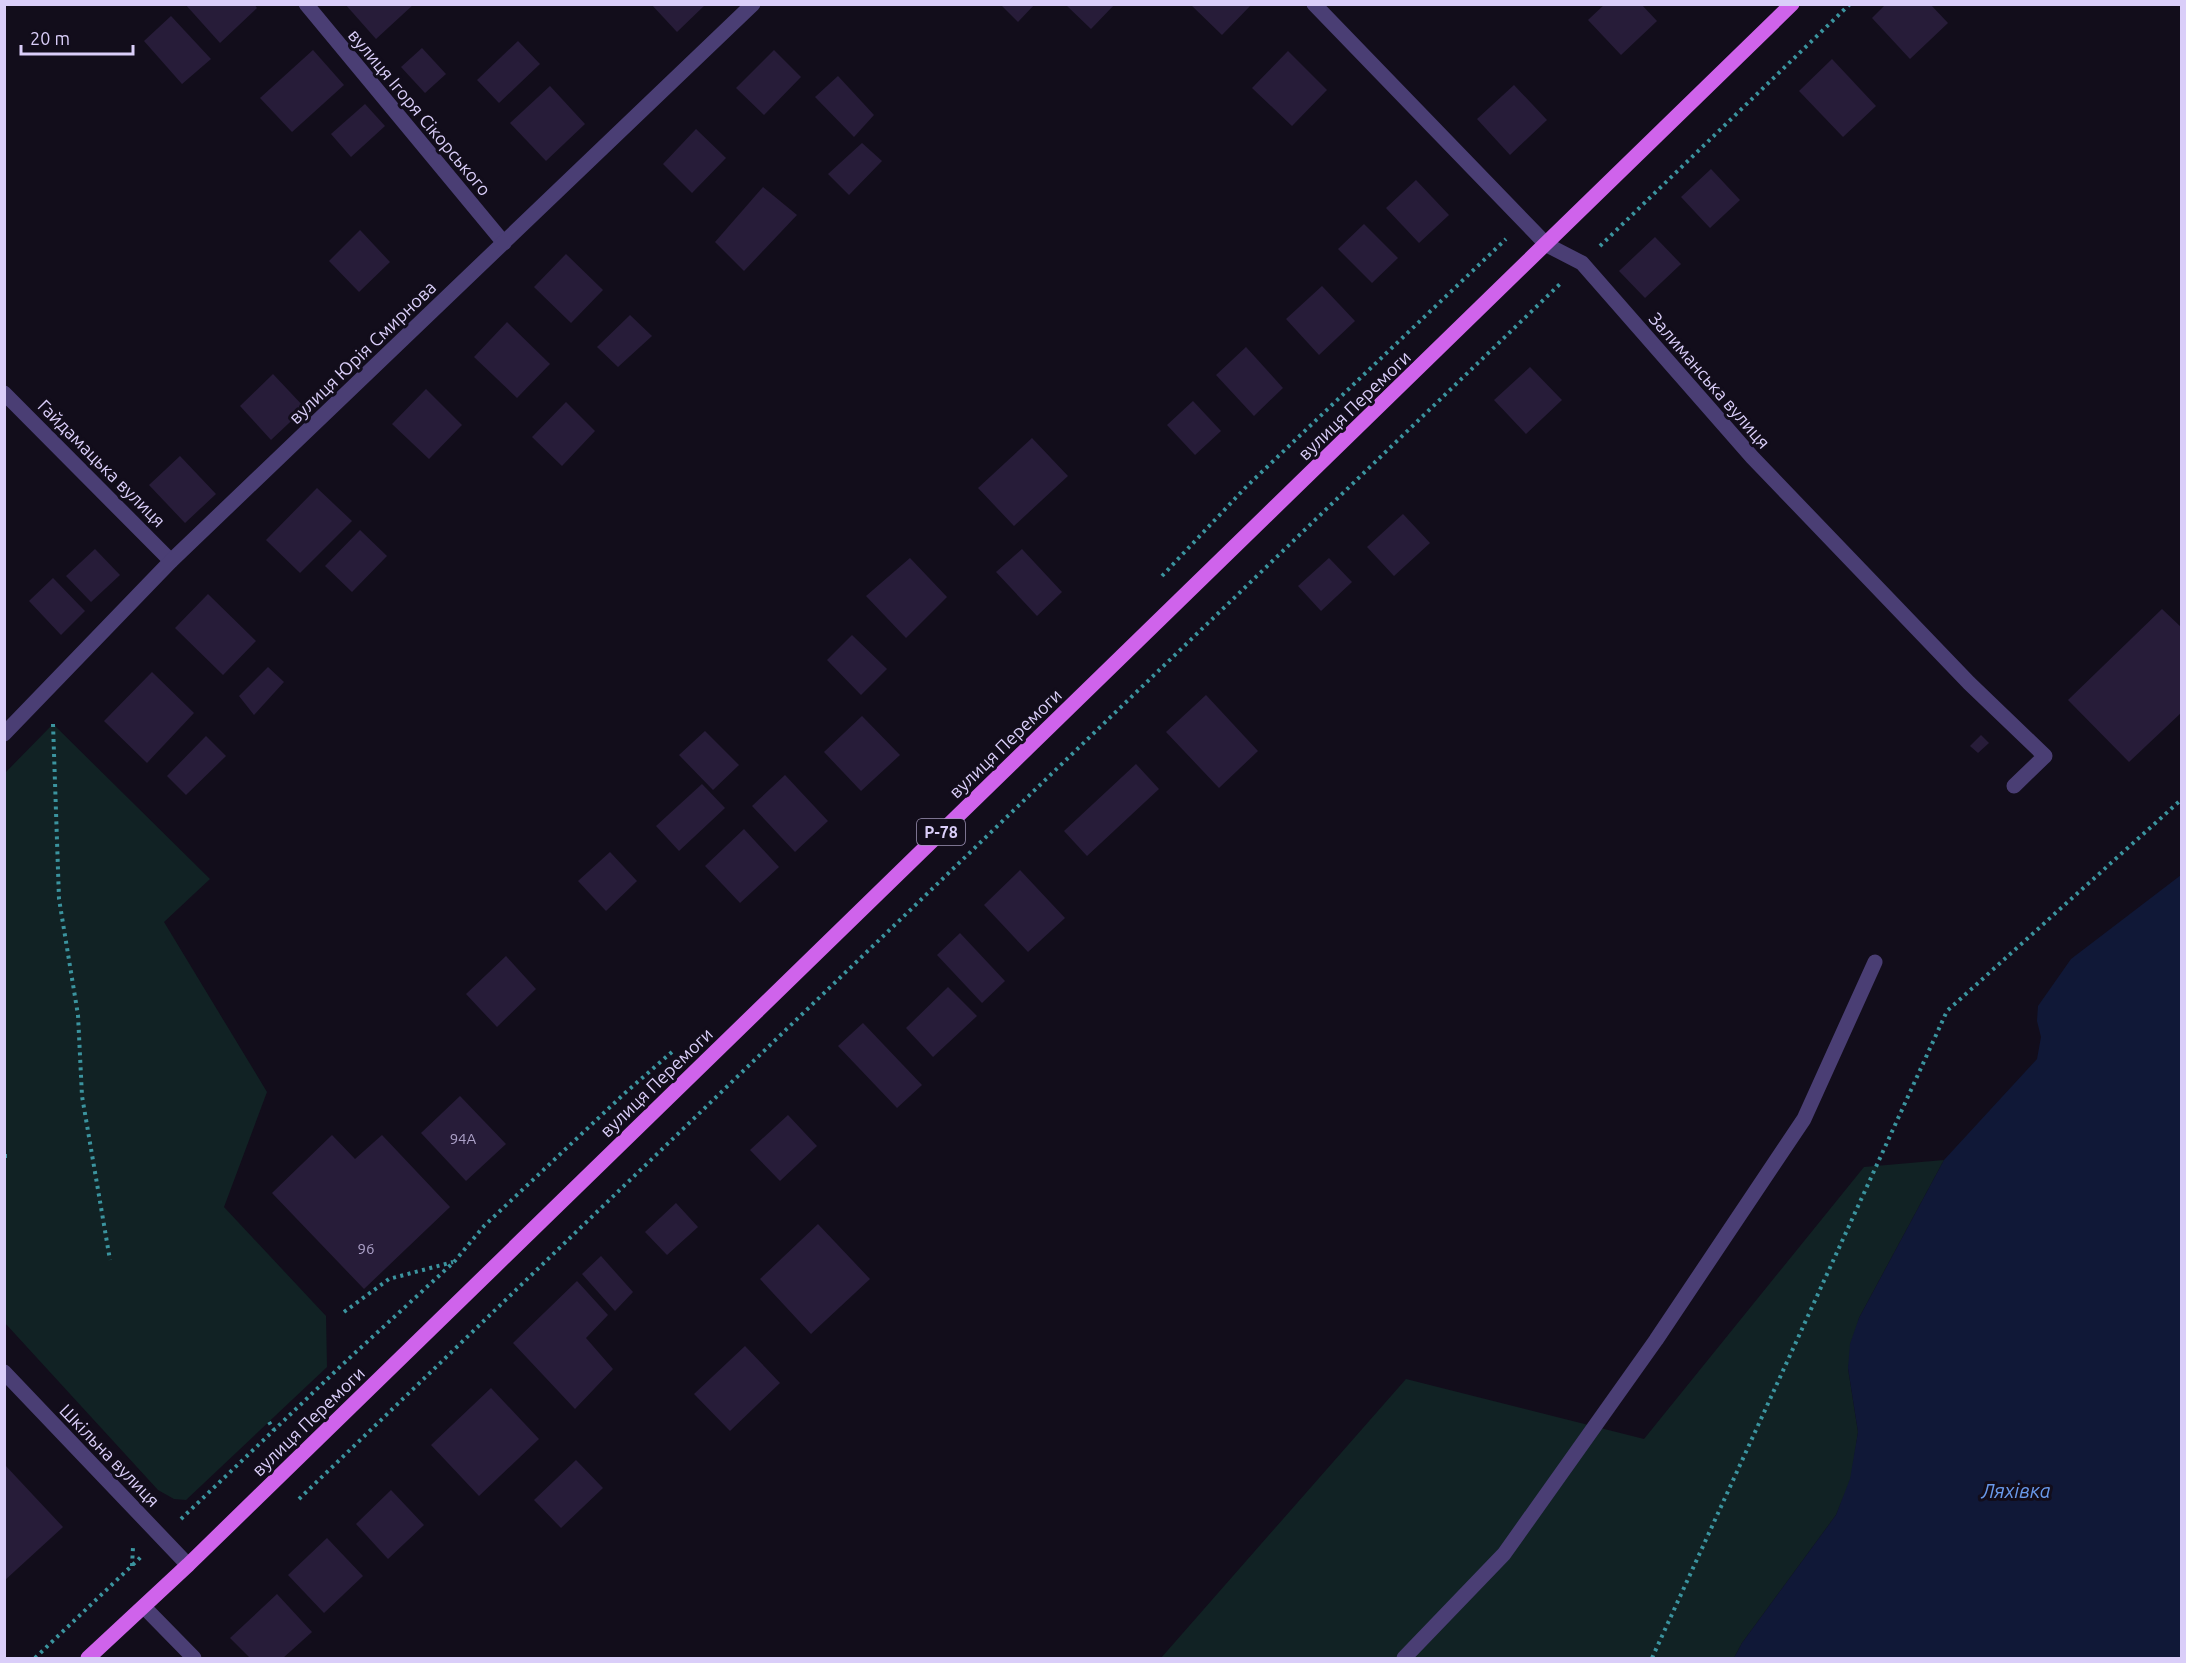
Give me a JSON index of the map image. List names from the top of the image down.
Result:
{
  "streets": {
    "main road": ["вулиця Перемоги", "Р-78"],
    "street": [
      "вулиця Ігоря Сікорського",
      "вулиця Юрія Смирнова",
      "Залиманська вулиця",
      "Гайдамацька вулиця",
      "Шкільна вулиця"
    ]
  },
  "crossings": [
    ["вулиця Ігоря Сікорського", "вулиця Юрія Смирнова"],
    ["вулиця Юрія Смирнова", "Гайдамацька вулиця"],
    ["Залиманська вулиця", "вулиця Перемоги"],
    ["вулиця Перемоги", "Шкільна вулиця"]
  ],
  "water": ["Ляхівка"],
  "house_numbers": ["94А", "96"],
  "scale_bar": "20 m"
}
